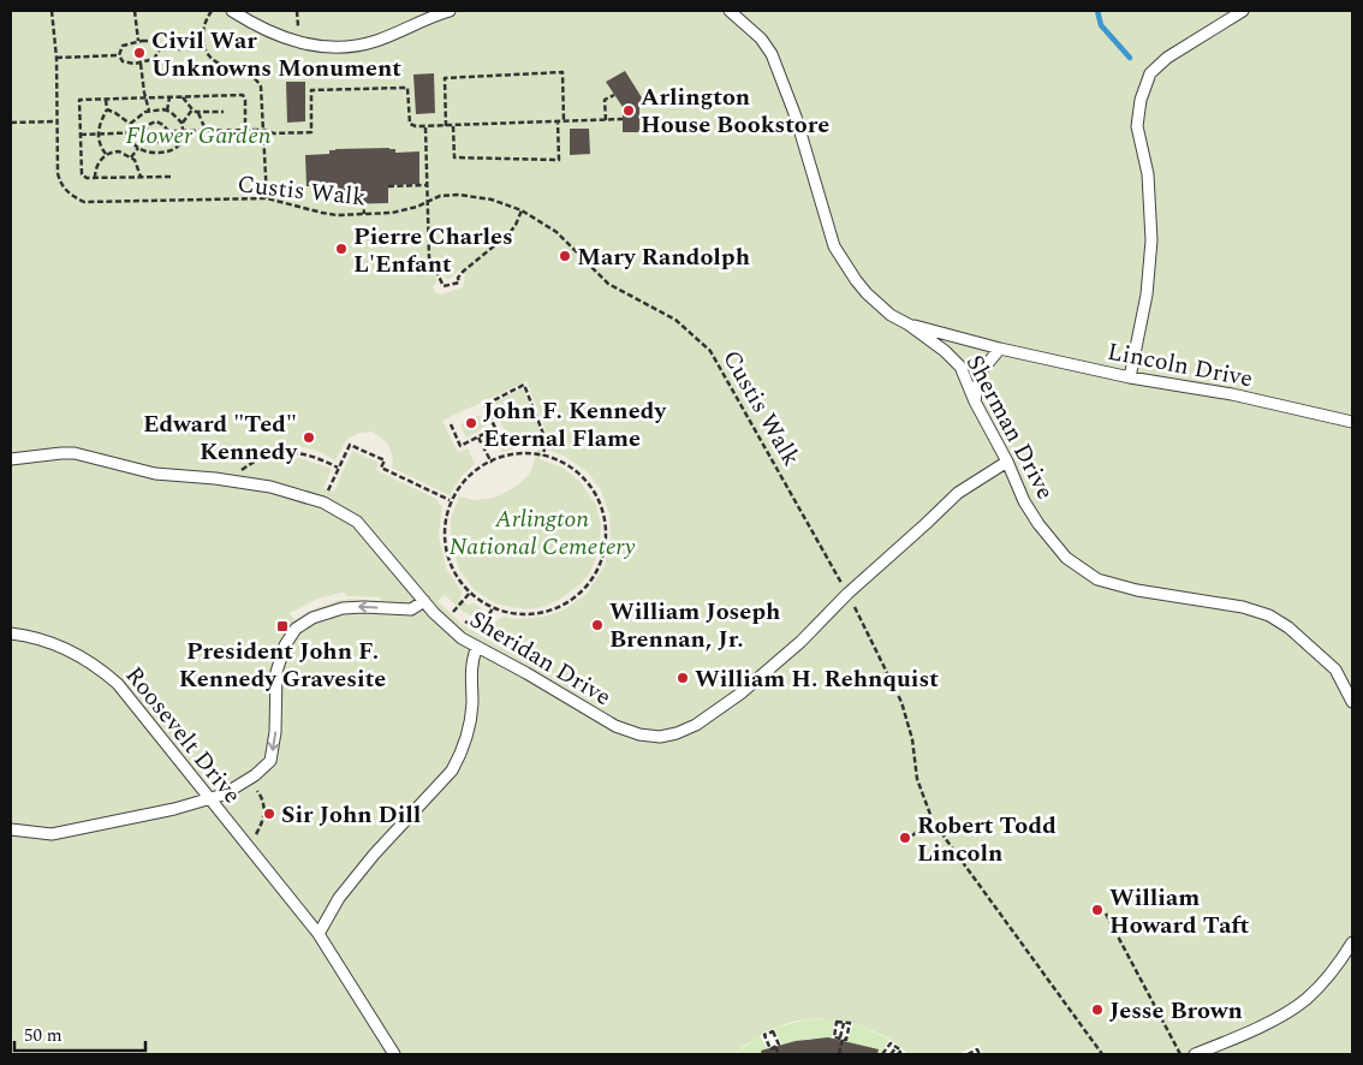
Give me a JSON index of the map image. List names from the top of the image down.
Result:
{
  "streets": {
    "lane": [
      "Lincoln Drive",
      "Sherman Drive",
      "Sheridan Drive",
      "Roosevelt Drive"
    ],
    "path": ["Custis Walk"]
  },
  "crossings": [
    ["Custis Walk", "Sheridan Drive"],
    ["Lincoln Drive", "Sherman Drive"],
    ["Sherman Drive", "Sheridan Drive"]
  ],
  "parks": ["Flower Garden", "Arlington National Cemetery"],
  "places": {
    "other": [
      "Civil War Unknowns Monument",
      "Arlington House Bookstore",
      "Pierre Charles L'Enfant",
      "Mary Randolph",
      "John F. Kennedy Eternal Flame",
      "Edward \"Ted\" Kennedy",
      "William Joseph Brennan, Jr.",
      "William H. Rehnquist",
      "Sir John Dill",
      "Robert Todd Lincoln",
      "William Howard Taft",
      "Jesse Brown"
    ],
    "transit": ["President John F. Kennedy Gravesite"]
  },
  "scale_bar": "50 m"
}
